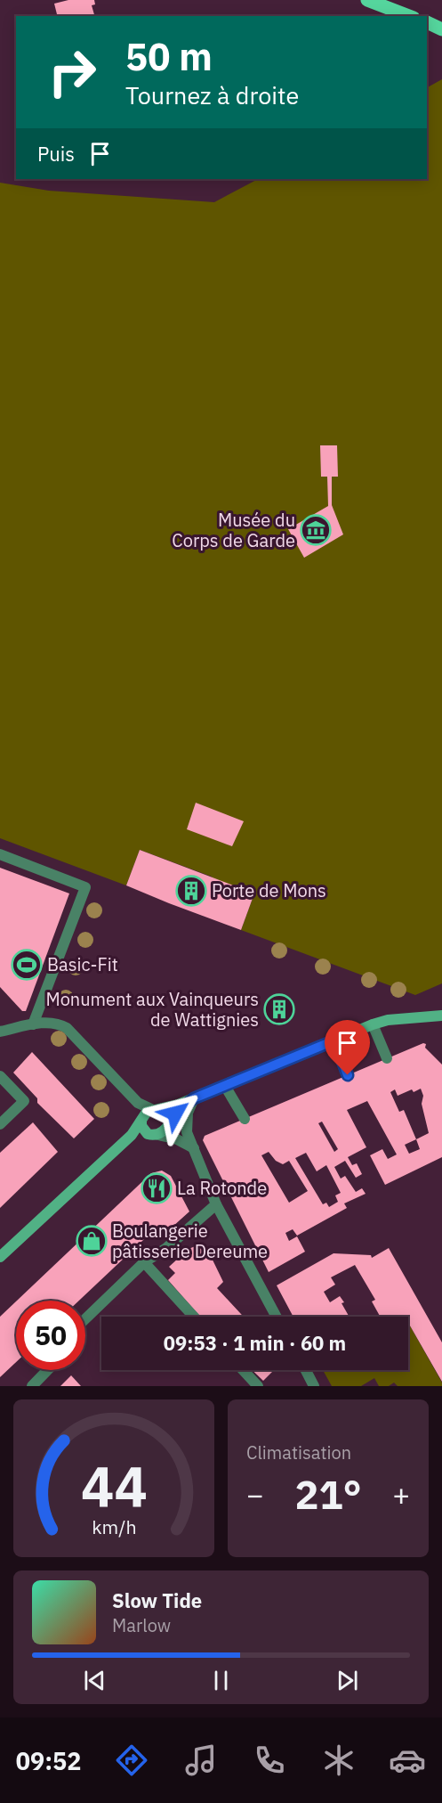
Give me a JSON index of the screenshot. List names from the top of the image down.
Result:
{
  "places": {
    "museum": ["Musée du Corps de Garde"],
    "building": ["Porte de Mons", "Monument aux Vainqueurs de Wattignies"],
    "sports": ["Basic-Fit"],
    "restaurant": ["La Rotonde"],
    "shop": ["Boulangerie pâtisserie Dereume"]
  },
  "page": {
    "turn": ["50 m", "Tournez à droite"],
    "then": "Puis",
    "limit": "50",
    "trip": "09:53 · 1 min · 60 m",
    "tile": "Climatisation",
    "heat": ["−", "21°", "+"],
    "song": ["Slow Tide", "Marlow"],
    "tabs": "09:52",
    "gauge": ["44", "km/h"]
  }
}
